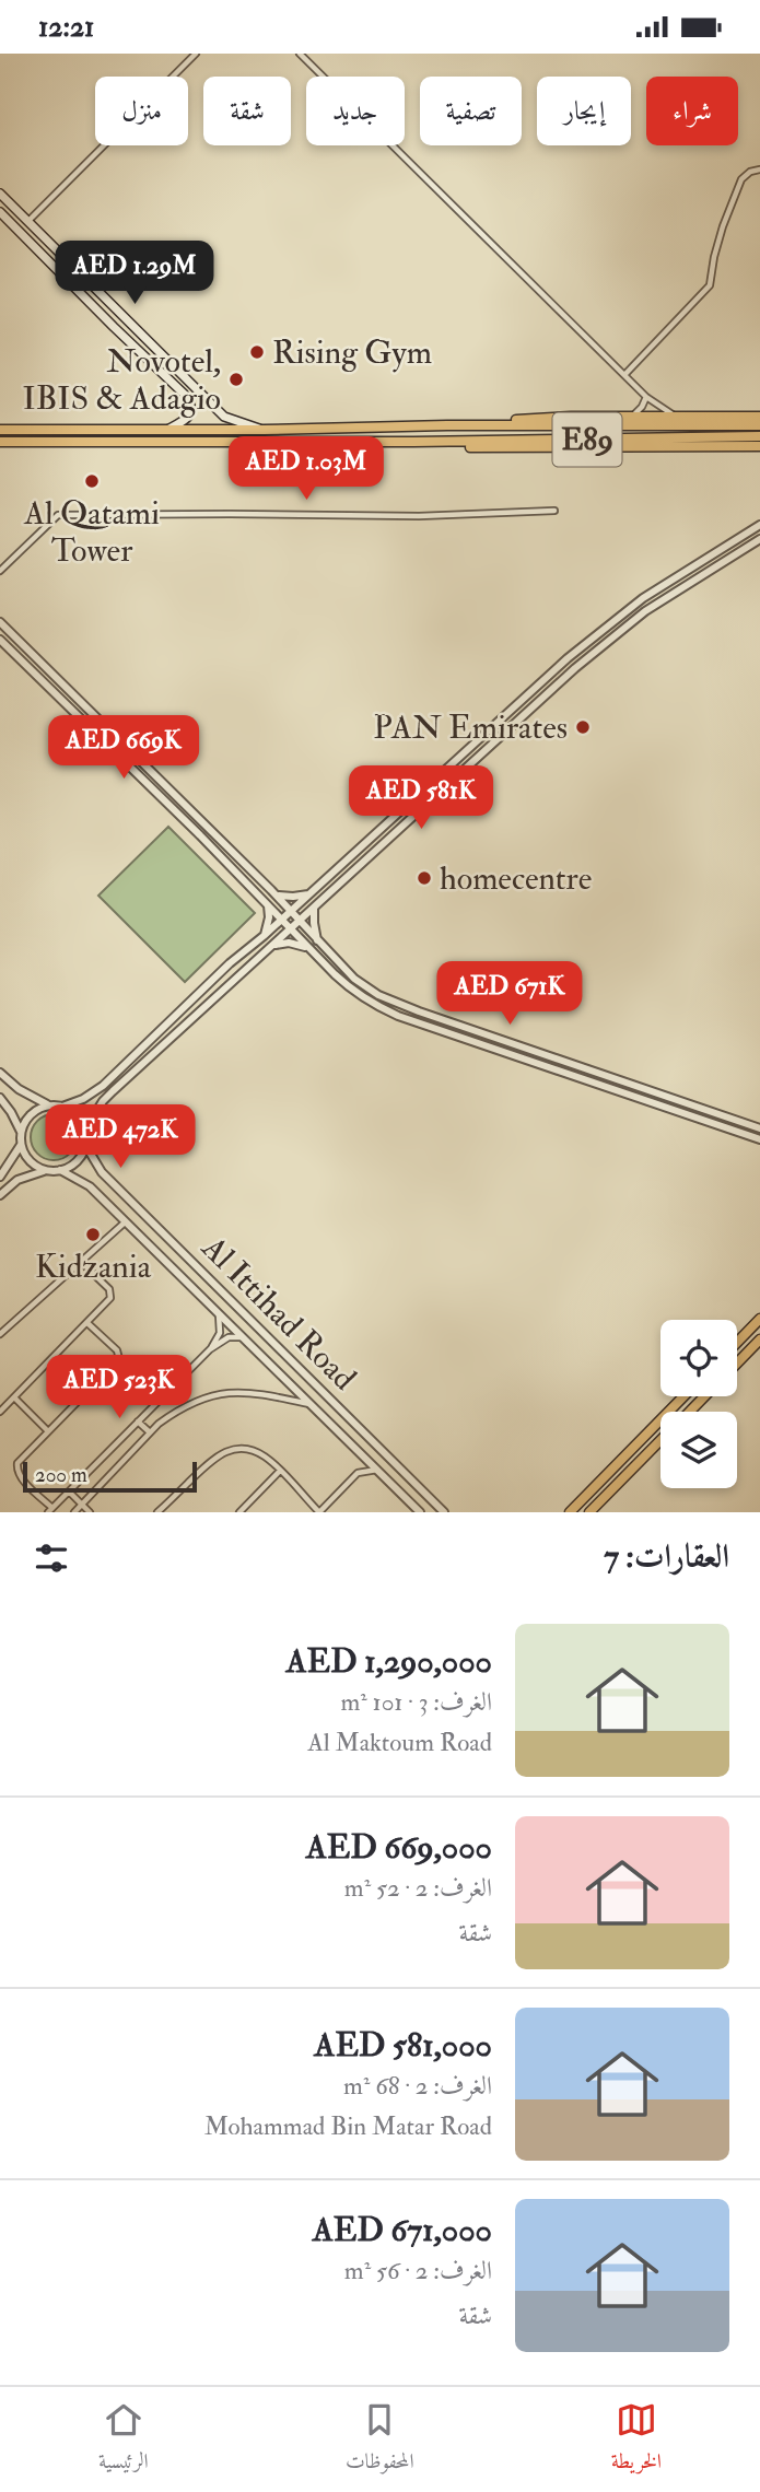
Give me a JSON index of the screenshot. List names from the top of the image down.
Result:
{
  "streets": {
    "main road": ["E89"],
    "street": ["Al Ittihad Road"]
  },
  "places": [
    "Rising Gym",
    "Novotel, IBIS & Adagio",
    "Al Qatami Tower",
    "PAN Emirates",
    "homecentre",
    "Kidzania"
  ],
  "scale_bar": "200 m",
  "page": {
    "status": "12:21",
    "chip": [
      "شراء",
      "إيجار",
      "تصفية",
      "جديد",
      "شقة",
      "منزل"
    ],
    "price": [
      "AED 1.29M",
      "AED 1.03M",
      "AED 669K",
      "AED 581K",
      "AED 671K",
      "AED 472K",
      "AED 523K"
    ],
    "scale": "200 m",
    "heading": "العقارات: 7",
    "list": [
      {
        "name": "AED 1,290,000",
        "note": "الغرف: 3 · 101 m² · Al Maktoum Road"
      },
      {
        "name": "AED 669,000",
        "note": "الغرف: 2 · 52 m² · شقة"
      },
      {
        "name": "AED 581,000",
        "note": "الغرف: 2 · 68 m² · Mohammad Bin Matar Road"
      },
      {
        "name": "AED 671,000",
        "note": "الغرف: 2 · 56 m² · شقة"
      }
    ],
    "tabs": ["الخريطة", "المحفوظات", "الرئيسية"]
  }
}
